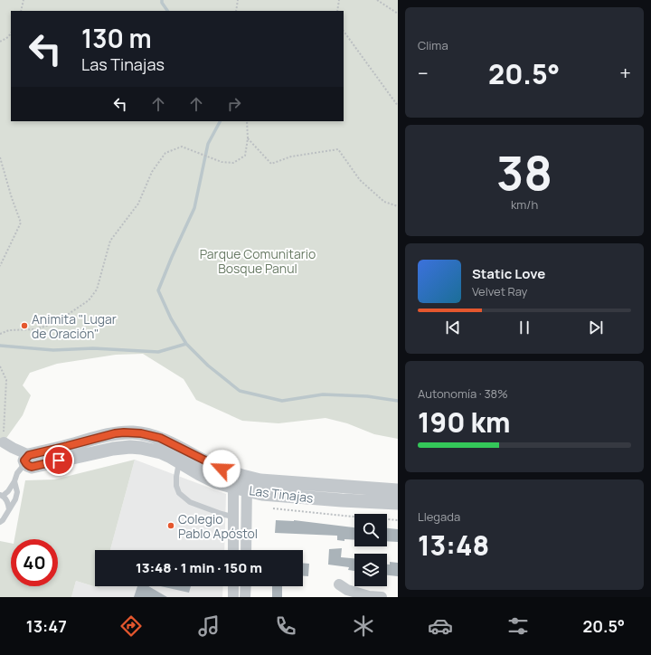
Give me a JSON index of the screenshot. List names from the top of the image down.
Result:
{
  "streets": {
    "street": ["Las Tinajas"]
  },
  "parks": ["Parque Comunitario Bosque Panul"],
  "places": ["Animita \"Lugar de Oración\"", "Colegio Pablo Apóstol"],
  "page": {
    "tile": [
      "Clima",
      ["38", "km/h"],
      ["Autonomía · 38%", "190 km"],
      ["Llegada", "13:48"]
    ],
    "turn": ["130 m", "Las Tinajas"],
    "heat": ["−", "20.5°", "+"],
    "song": ["Static Love", "Velvet Ray"],
    "limit": "40",
    "trip": "13:48 · 1 min · 150 m",
    "tabs": ["13:47", "20.5°"]
  }
}
